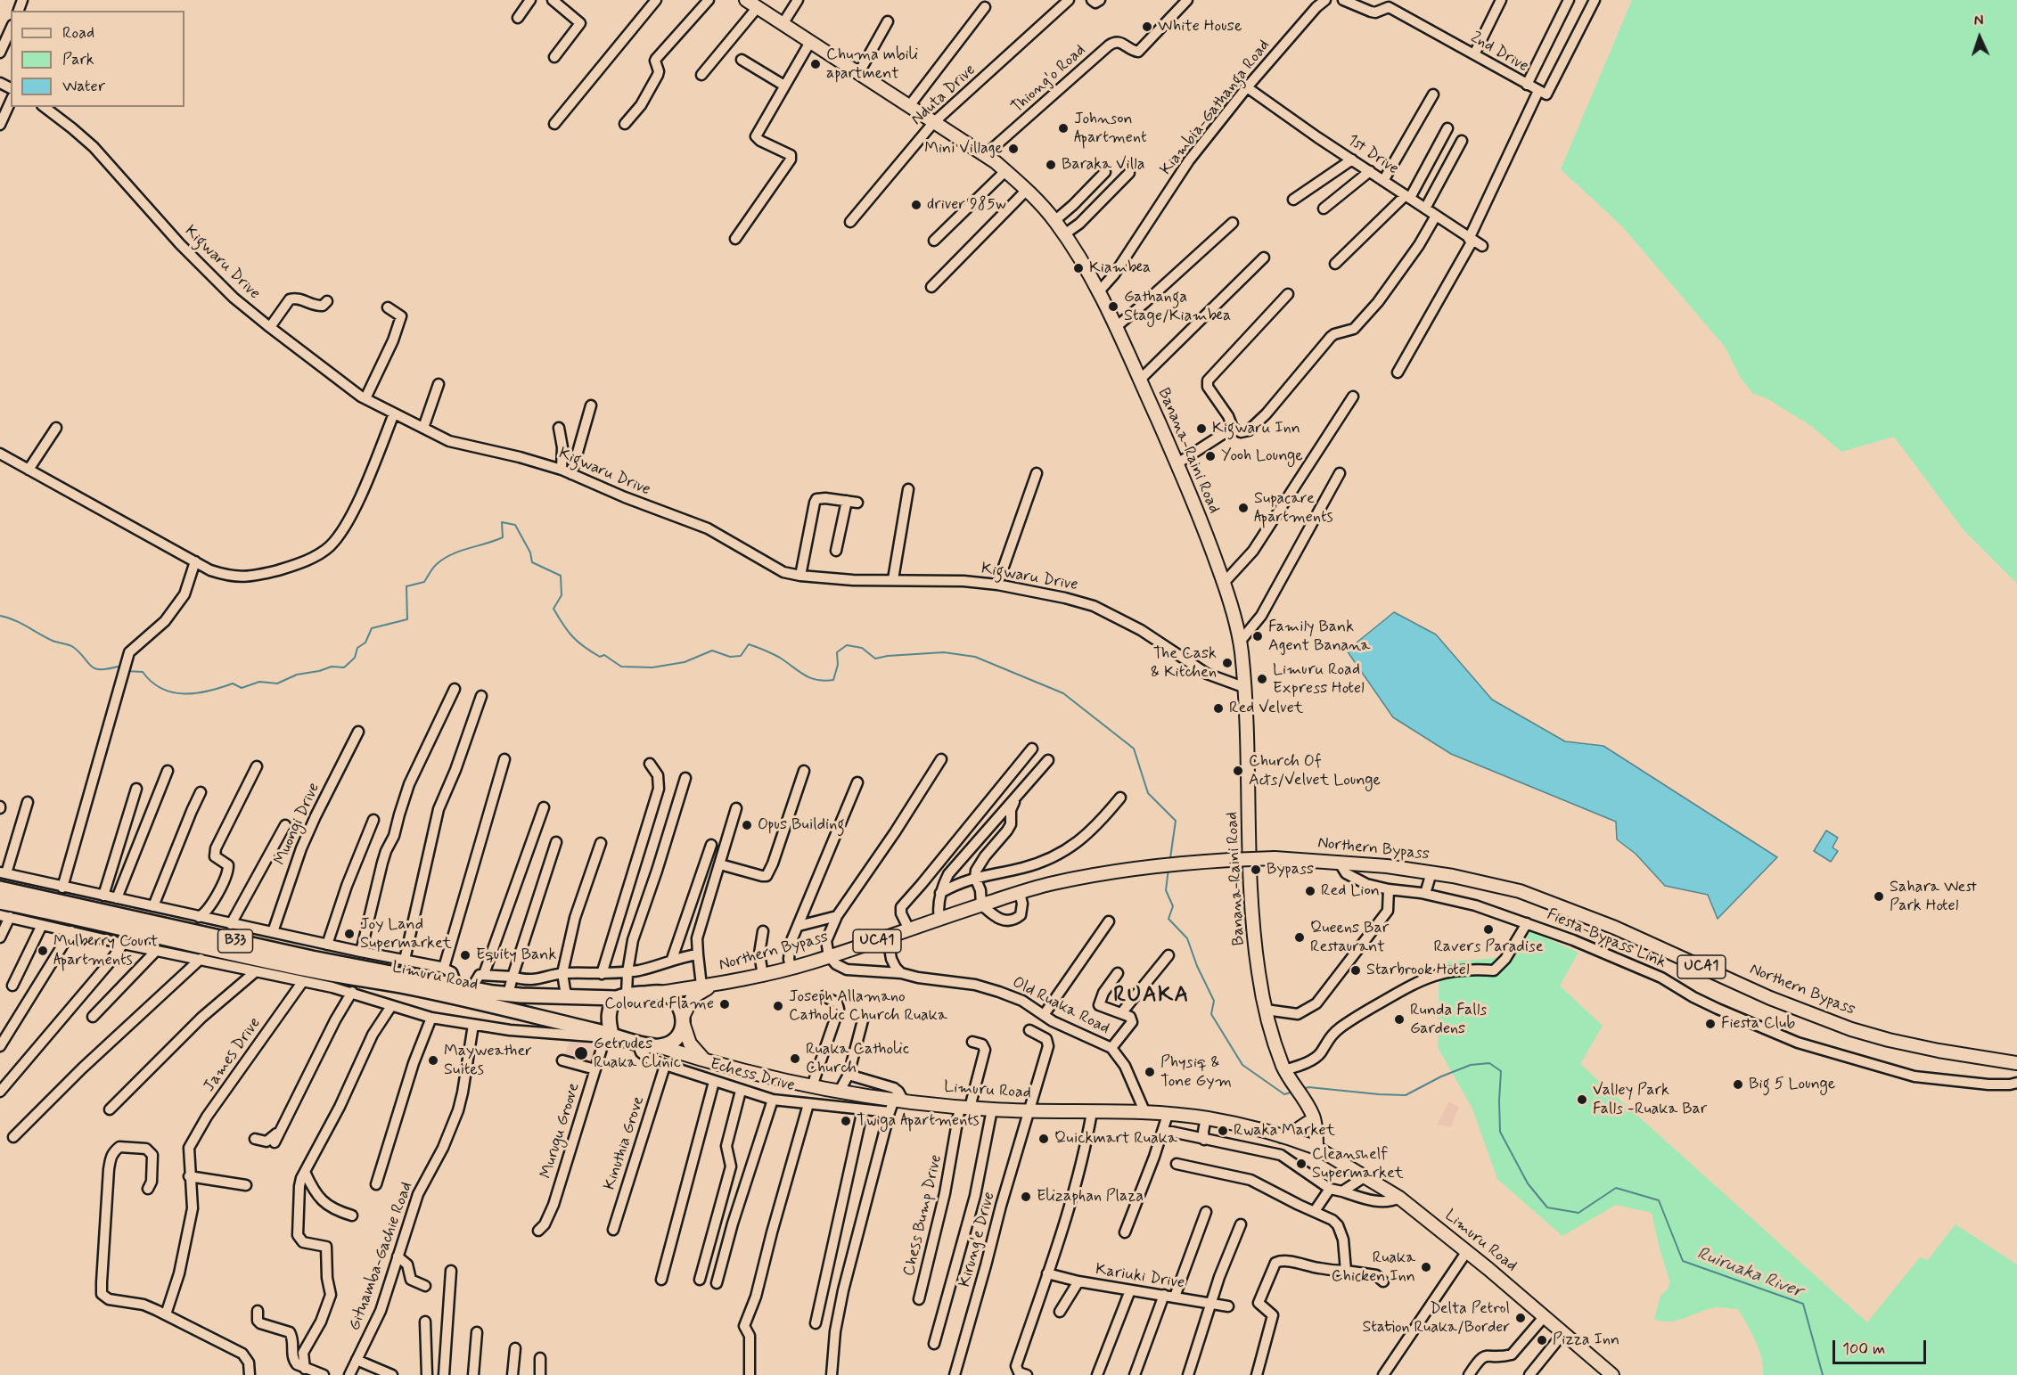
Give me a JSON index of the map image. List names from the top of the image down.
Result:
{
  "streets": {
    "highway": ["Northern Bypass", "B33", "Limuru Road"],
    "main road": ["Banana-Raini Road", "UCA1"],
    "street": [
      "2nd Drive",
      "Thiong'o Road",
      "Nduta Drive",
      "Kiambia-Gathanga Road",
      "1st Drive",
      "Kigwaru Drive",
      "Muongi Drive",
      "Fiesta-Bypass Link",
      "Old Ruaka Road",
      "James Drive",
      "Echess Drive",
      "Murugu Groove",
      "Kinuthia Grove",
      "Chess Bump Drive",
      "Kirung'e Drive",
      "Gituamba-Gachie Road",
      "Kariuki Drive"
    ]
  },
  "crossings": [
    ["Thiong'o Road", "Banana-Raini Road"],
    ["Nduta Drive", "Banana-Raini Road"],
    ["Kiambia-Gathanga Road", "1st Drive"],
    ["Kiambia-Gathanga Road", "Banana-Raini Road"],
    ["Kigwaru Drive", "Banana-Raini Road"],
    ["Northern Bypass", "Fiesta-Bypass Link"],
    ["Northern Bypass", "Limuru Road"],
    ["Northern Bypass", "Old Ruaka Road"],
    ["Northern Bypass", "Echess Drive"],
    ["Northern Bypass", "Murugu Groove"],
    ["Limuru Road", "Old Ruaka Road"],
    ["Limuru Road", "Echess Drive"],
    ["Limuru Road", "Murugu Groove"],
    ["Limuru Road", "Chess Bump Drive"],
    ["Limuru Road", "Kirung'e Drive"],
    ["Echess Drive", "Murugu Groove"],
    ["Echess Drive", "Kinuthia Grove"]
  ],
  "districts": ["RUAKA"],
  "water": ["Ruiruaka River"],
  "places": [
    "White House",
    "Chuma mbili apartment",
    "Johnson Apartment",
    "Mini Village",
    "Baraka Villa",
    "driver 985w",
    "Kiambea",
    "Gathanga Stage/Kiambea",
    "Kigwaru Inn",
    "Yooh Lounge",
    "Supacare Apartments",
    "Family Bank Agent Banana",
    "The Cask & Kitchen",
    "Limuru Road Express Hotel",
    "Red Velvet",
    "Church Of Acts/Velvet Lounge",
    "Opus Building",
    "Bypass",
    "Red Lion",
    "Sahara West Park Hotel",
    "Ravers Paradise",
    "Joy Land Supermarket",
    "Queens Bar Restaurant",
    "Mulberry Court Apartments",
    "Equity Bank",
    "Starbrook Hotel",
    "Coloured Flame",
    "Joseph Allamano Catholic Church Ruaka",
    "Runda Falls Gardens",
    "Fiesta Club",
    "Getrudes Ruaka Clinic",
    "Ruaka Catholic Church",
    "Mayweather Suites",
    "Physiq & Tone Gym",
    "Big 5 Lounge",
    "Valley Park Falls -Ruaka Bar",
    "Twiga Apartments",
    "Rwaka Market",
    "Quickmart Ruaka",
    "Cleanshelf Supermarket",
    "Elizaphan Plaza",
    "Ruaka Chicken Inn",
    "Delta Petrol Station Ruaka/Border",
    "Pizza Inn"
  ],
  "legend": ["Road", "Park", "Water"],
  "scale_bar": "100 m",
  "north": "top"
}
